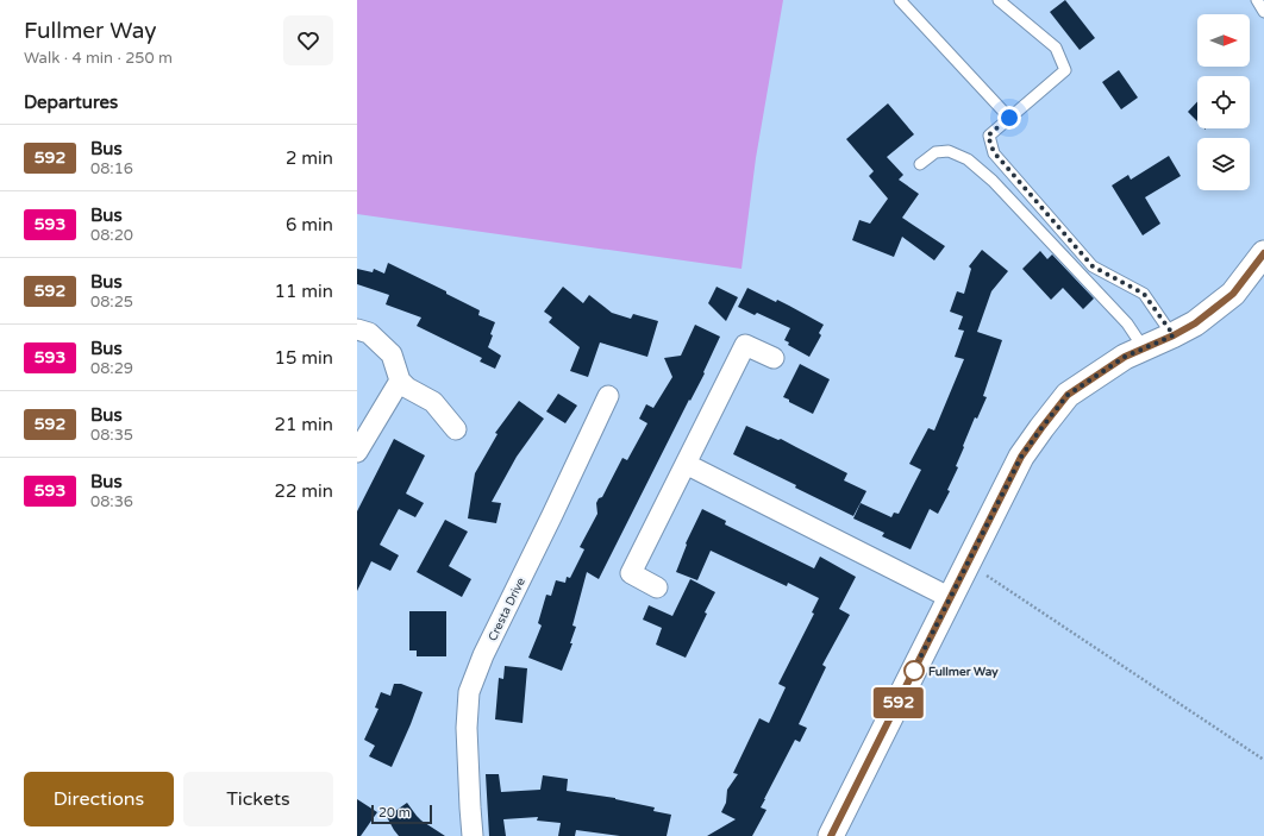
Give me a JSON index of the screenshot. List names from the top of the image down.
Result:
{
  "streets": {
    "street": ["Cresta Drive"]
  },
  "places": ["Fullmer Way"],
  "lines": ["bus line 592"],
  "scale_bar": "20 m",
  "north": "right",
  "page": {
    "heading": [
      ["Fullmer Way", "Walk · 4 min · 250 m"],
      "Departures"
    ],
    "on_map": "592",
    "list": [
      {
        "mark": "592",
        "name": "Bus",
        "note": "08:16",
        "value": "2 min"
      },
      {
        "mark": "593",
        "name": "Bus",
        "note": "08:20",
        "value": "6 min"
      },
      {
        "mark": "592",
        "name": "Bus",
        "note": "08:25",
        "value": "11 min"
      },
      {
        "mark": "593",
        "name": "Bus",
        "note": "08:29",
        "value": "15 min"
      },
      {
        "mark": "592",
        "name": "Bus",
        "note": "08:35",
        "value": "21 min"
      },
      {
        "mark": "593",
        "name": "Bus",
        "note": "08:36",
        "value": "22 min"
      }
    ],
    "buttons": ["Directions", "Tickets"],
    "scale": "20 m"
  }
}
